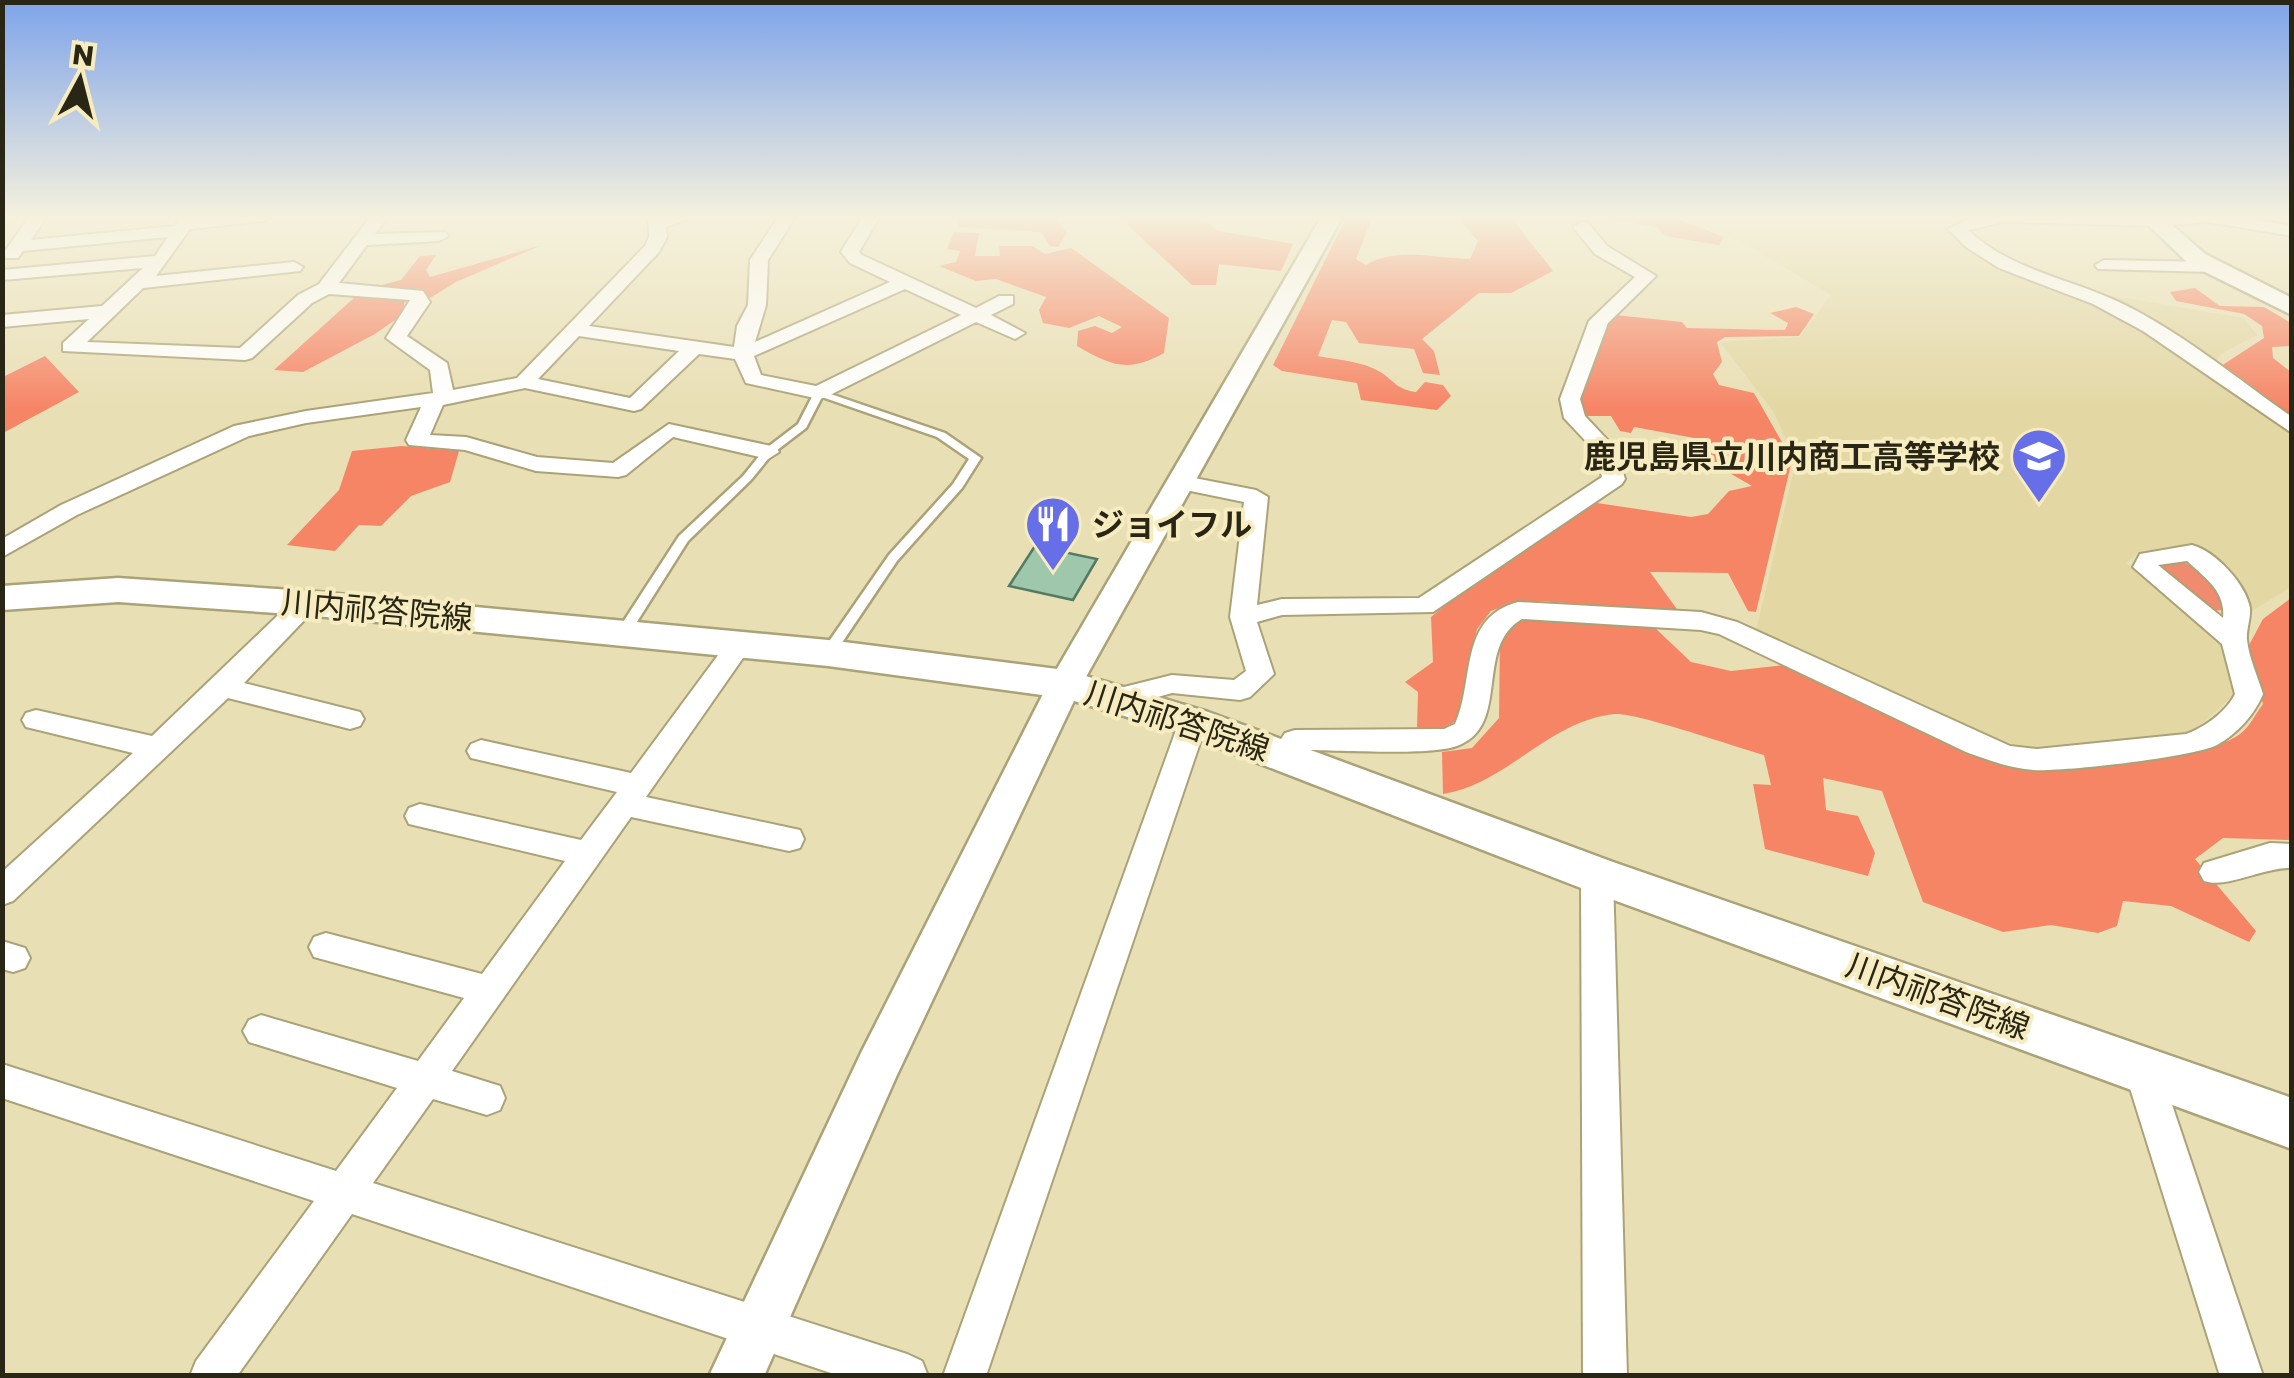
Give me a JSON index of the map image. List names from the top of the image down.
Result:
{
  "streets": {
    "main road": ["川内祁答院線"]
  },
  "places": {
    "school or university": ["鹿児島県立川内商工高等学校"],
    "restaurant": ["ジョイフル"]
  },
  "north": "top"
}
